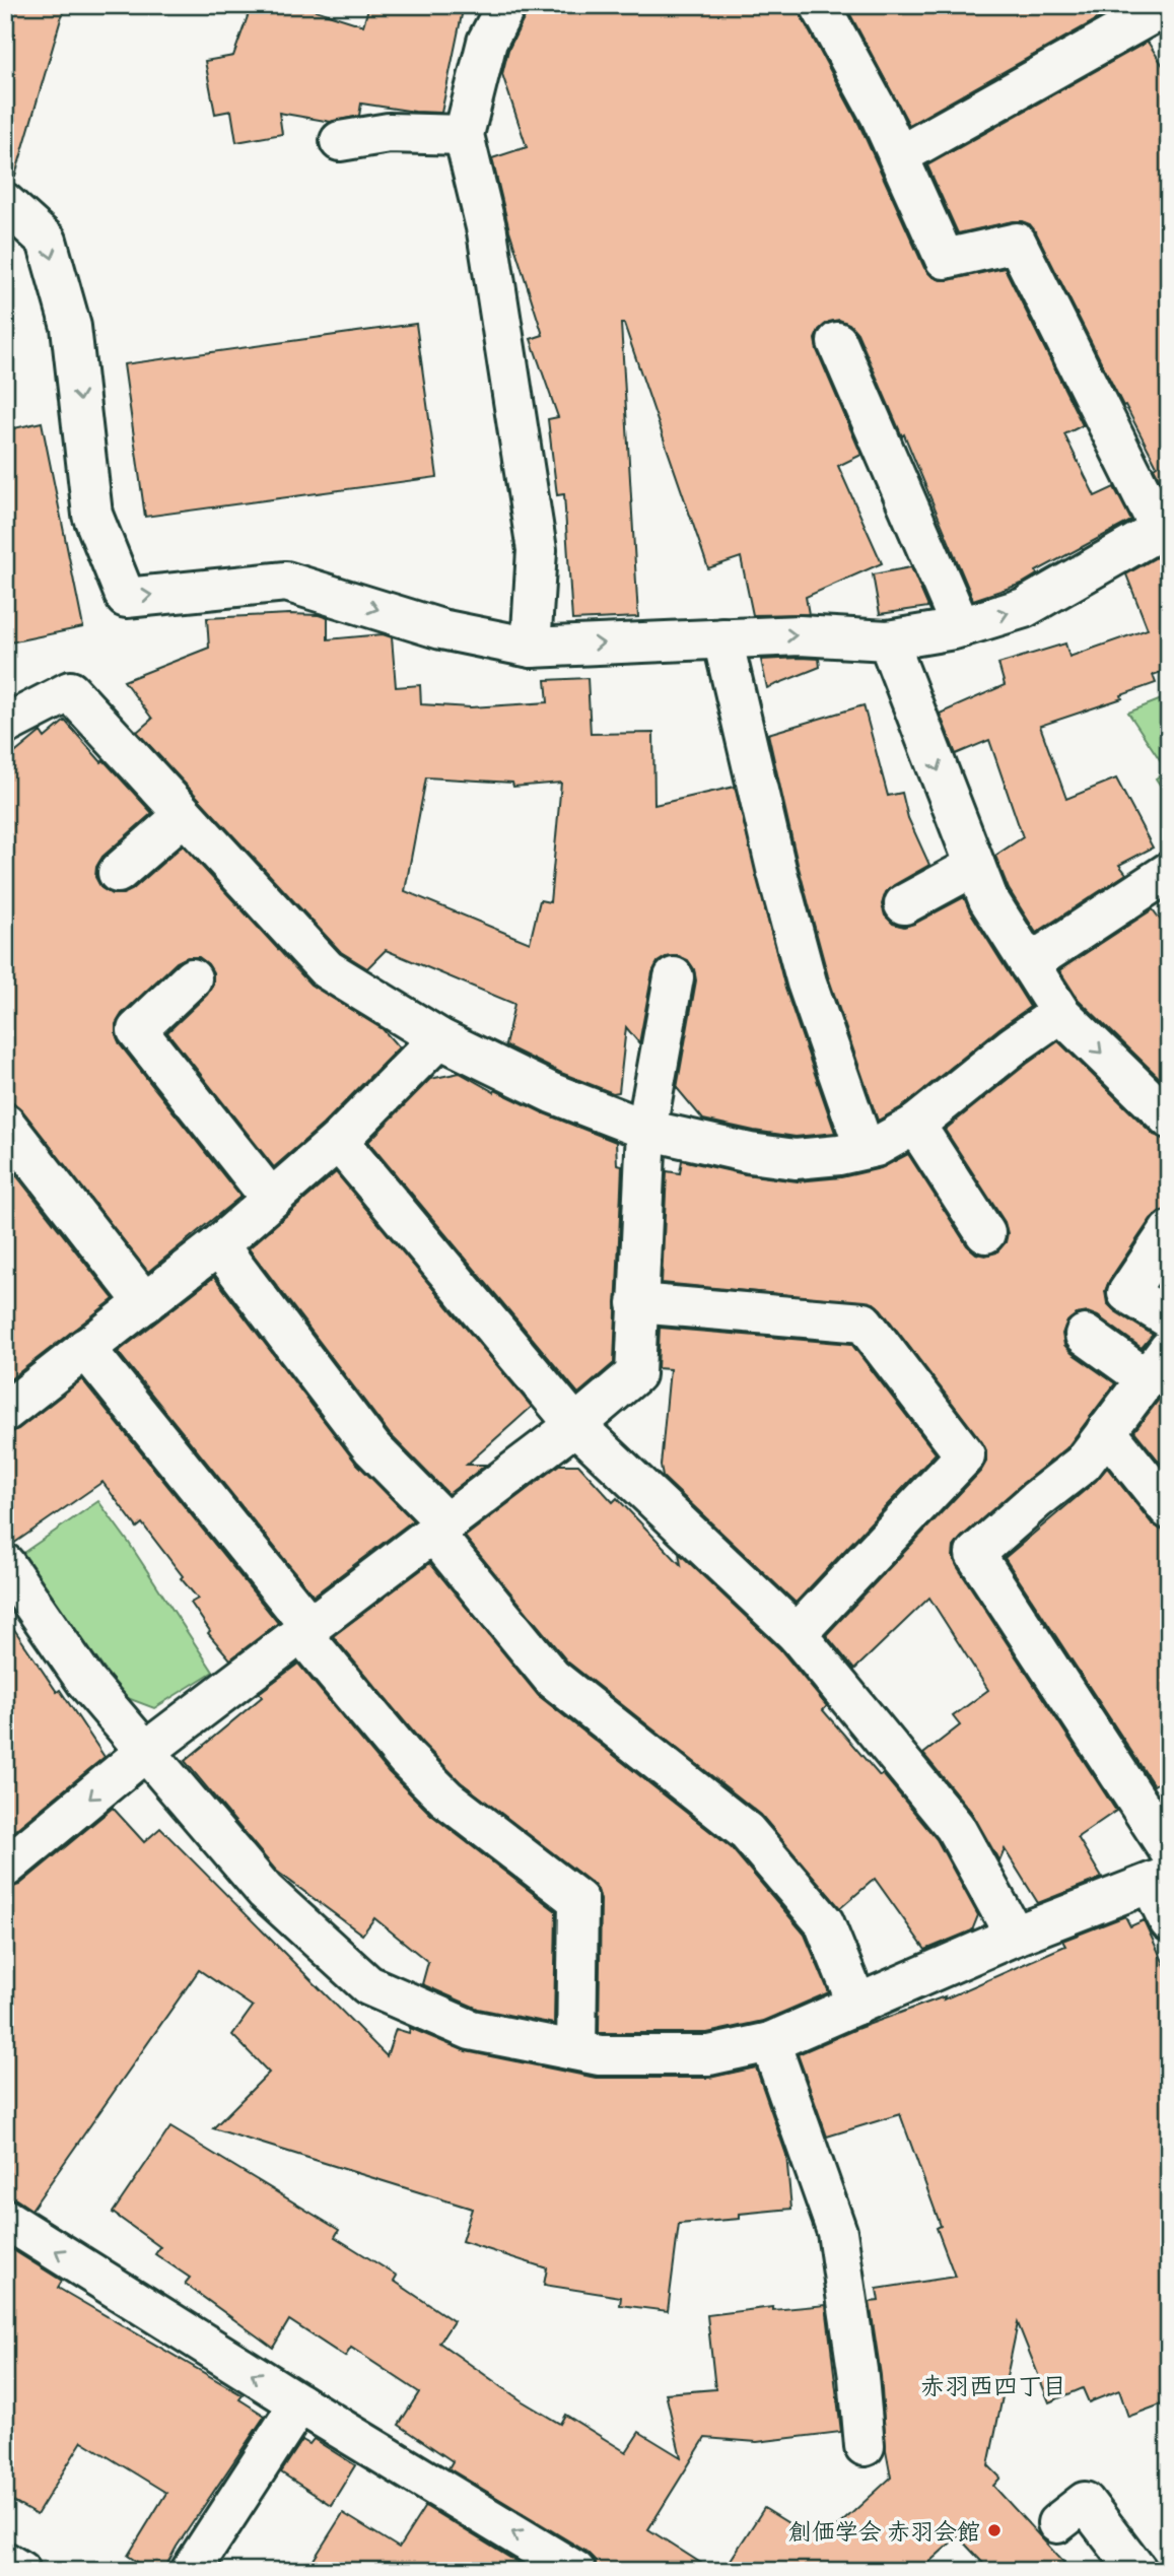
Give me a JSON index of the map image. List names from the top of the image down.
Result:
{
  "districts": ["赤羽西四丁目"],
  "places": ["創価学会 赤羽会館"]
}
